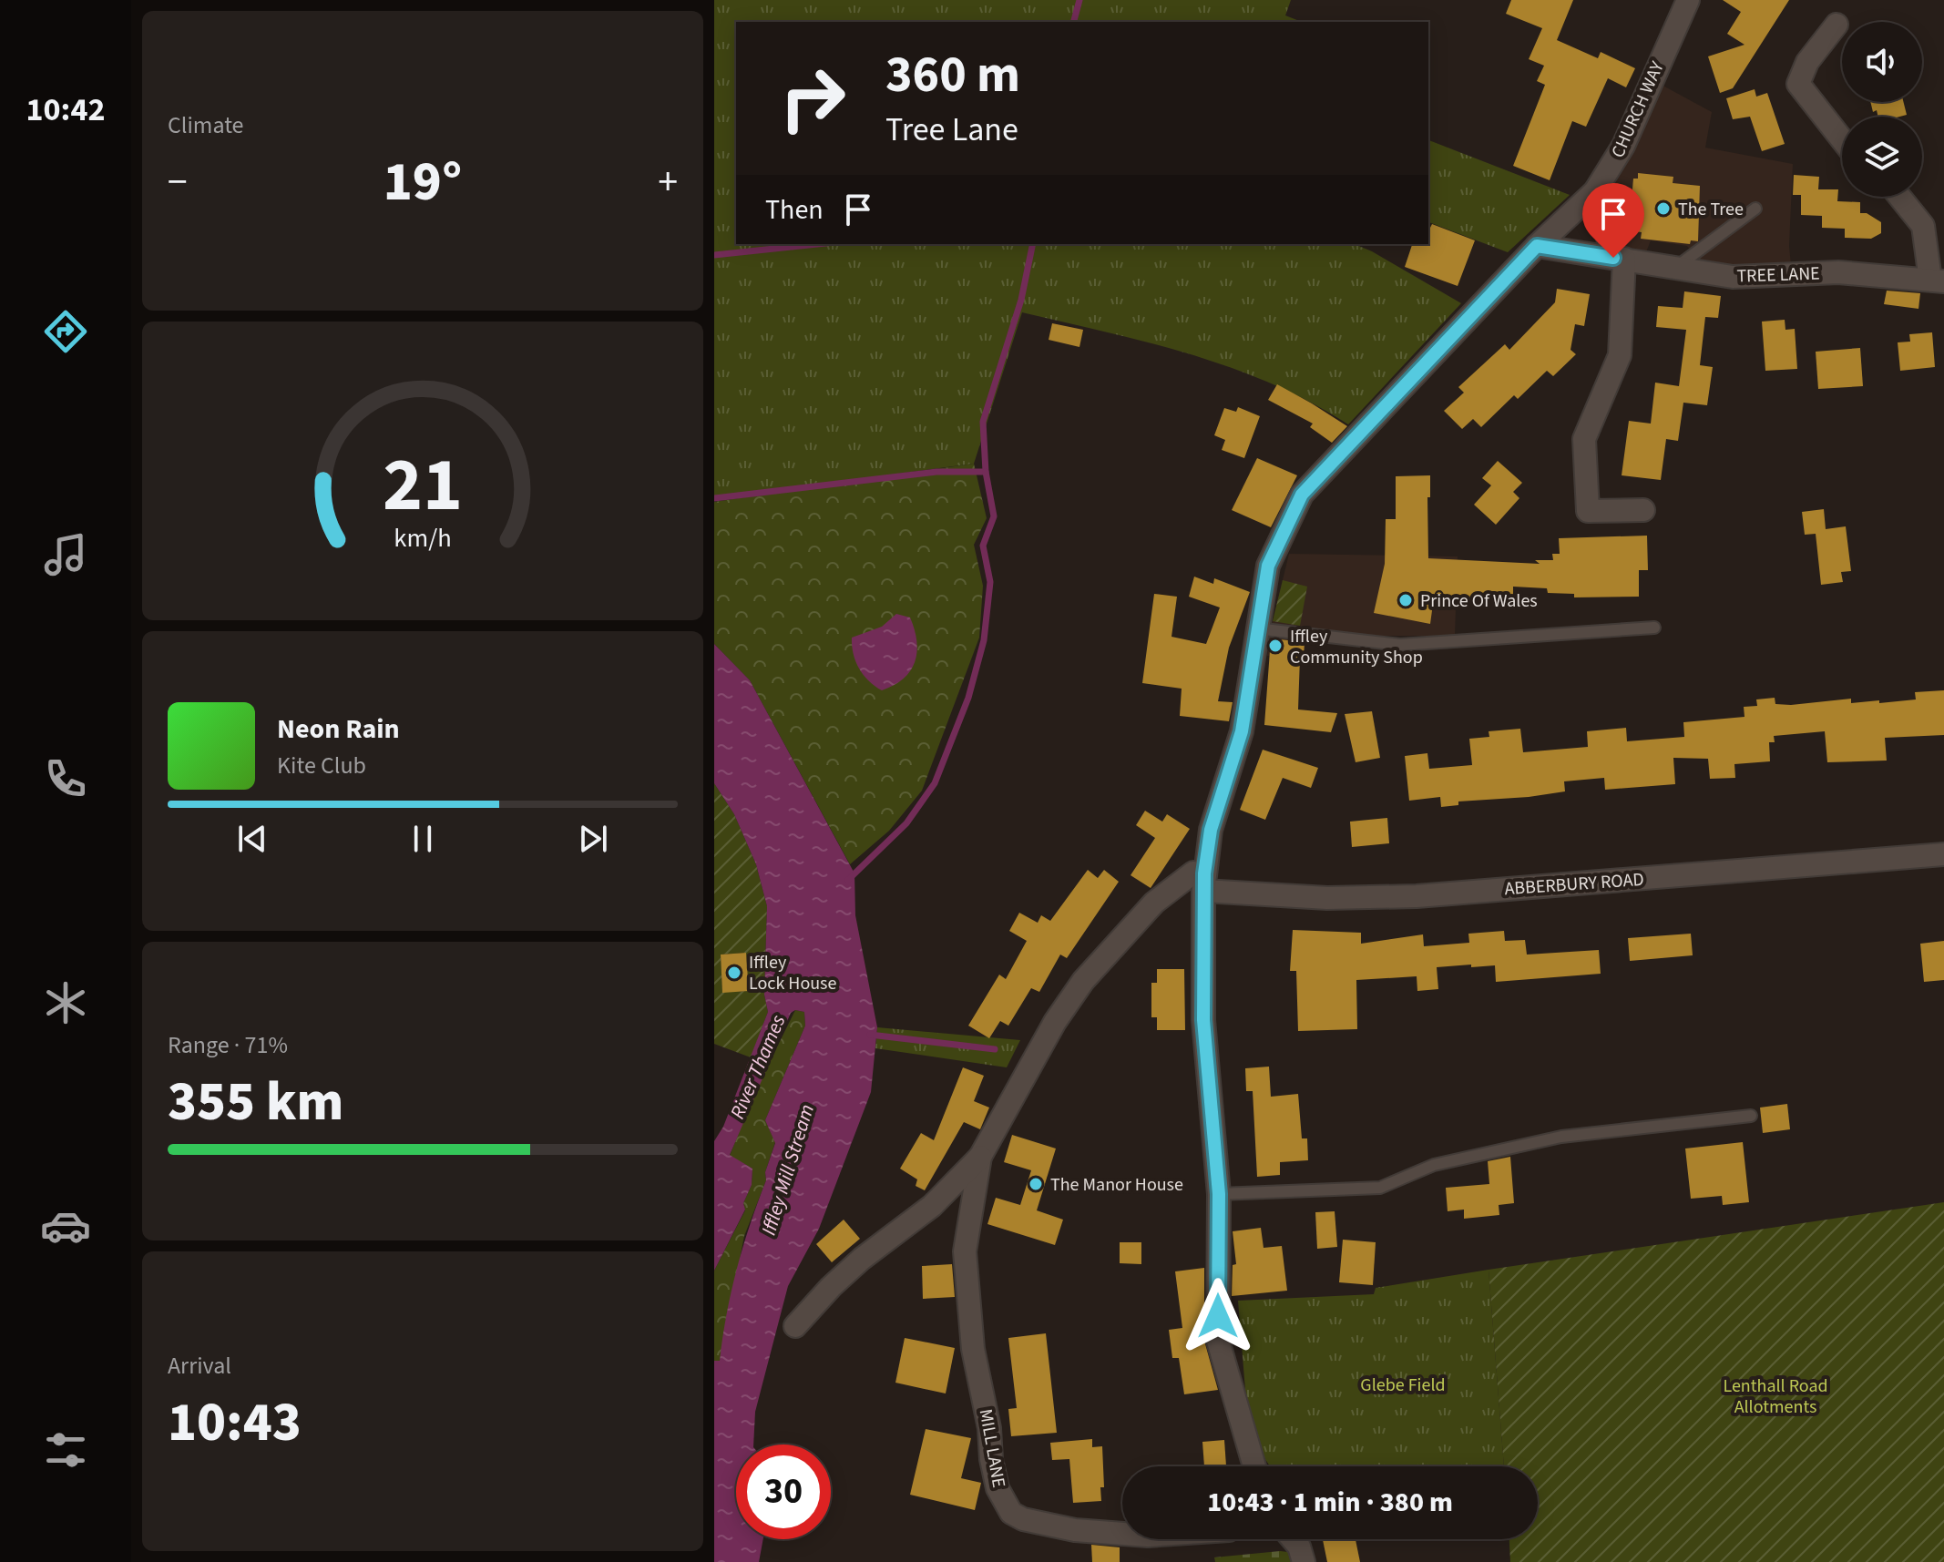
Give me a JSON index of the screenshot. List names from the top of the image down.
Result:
{
  "streets": {
    "street": [
      "CHURCH WAY",
      "TREE LANE",
      "ABBERBURY ROAD",
      "MILL LANE"
    ]
  },
  "crossings": [
    ["CHURCH WAY", "TREE LANE"],
    ["CHURCH WAY", "ABBERBURY ROAD"],
    ["CHURCH WAY", "MILL LANE"],
    ["ABBERBURY ROAD", "MILL LANE"]
  ],
  "water": ["River Thames", "Iffley Mill Stream"],
  "parks": ["Glebe Field", "Lenthall Road Allotments"],
  "places": [
    "The Tree",
    "Prince Of Wales",
    "Iffley Community Shop",
    "Iffley Lock House",
    "The Manor House"
  ],
  "page": {
    "tabs": "10:42",
    "tile": [
      "Climate",
      ["Range · 71%", "355 km"],
      ["Arrival", "10:43"]
    ],
    "turn": ["360 m", "Tree Lane"],
    "heat": ["−", "19°", "+"],
    "then": "Then",
    "song": ["Neon Rain", "Kite Club"],
    "limit": "30",
    "trip": "10:43 · 1 min · 380 m",
    "gauge": ["21", "km/h"]
  }
}
